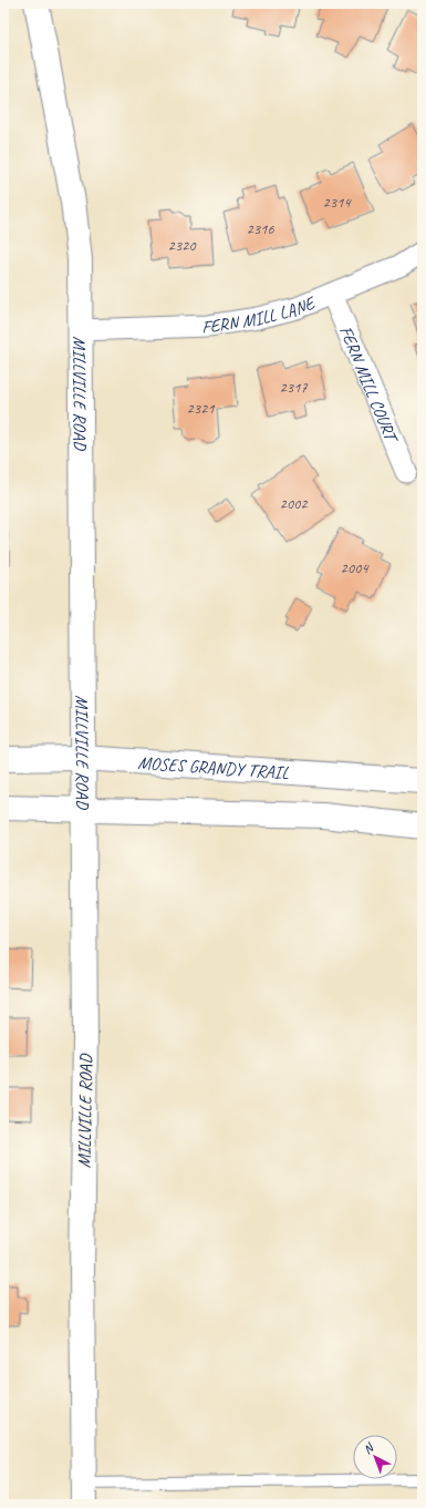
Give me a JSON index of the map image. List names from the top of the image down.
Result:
{
  "streets": {
    "street": [
      "FERN MILL LANE",
      "FERN MILL COURT",
      "MILLVILLE ROAD",
      "MOSES GRANDY TRAIL"
    ]
  },
  "crossings": [
    ["FERN MILL LANE", "FERN MILL COURT"],
    ["FERN MILL LANE", "MILLVILLE ROAD"],
    ["MILLVILLE ROAD", "MOSES GRANDY TRAIL"]
  ],
  "house_numbers": [
    "2314",
    "2316",
    "2320",
    "2317",
    "2321",
    "2002",
    "2004"
  ],
  "north": "top left"
}
